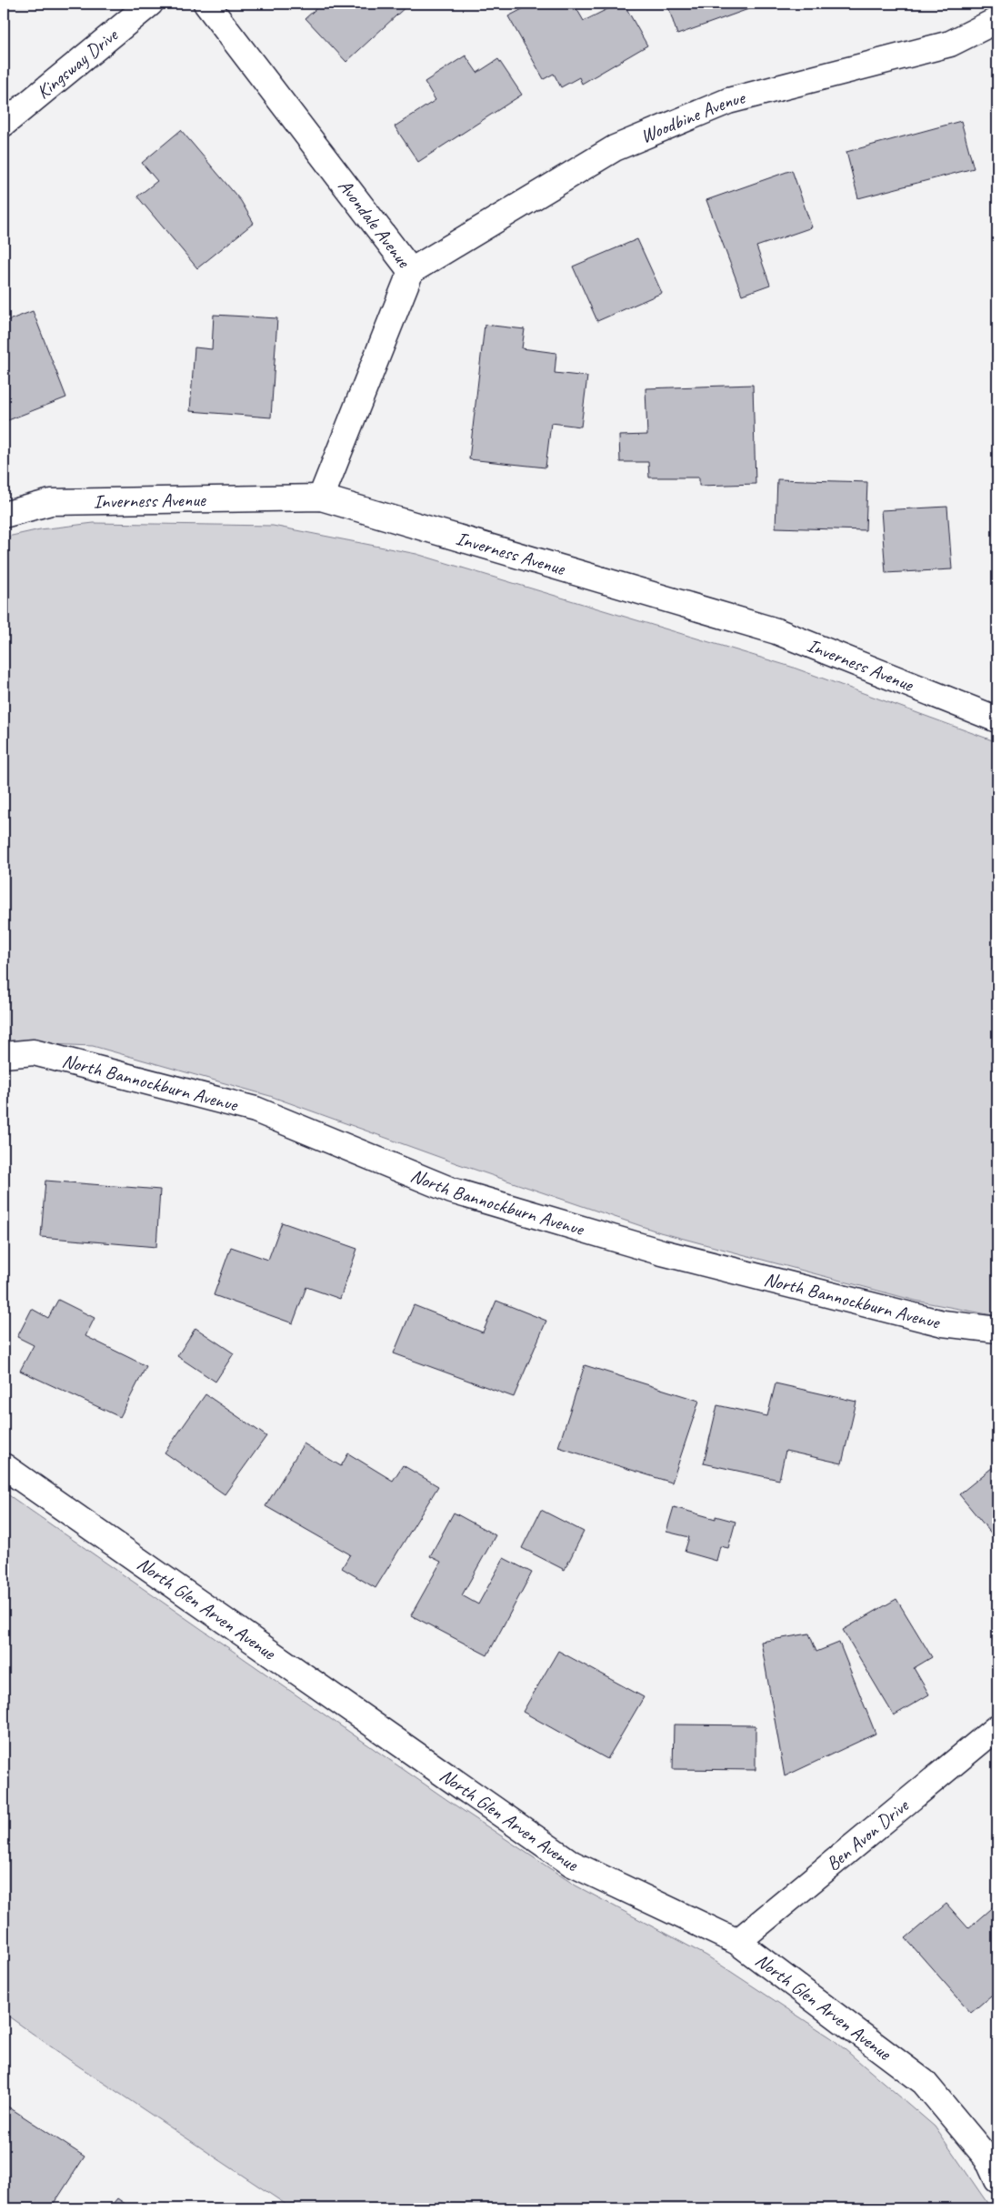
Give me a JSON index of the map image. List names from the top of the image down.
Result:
{
  "streets": {
    "street": [
      "Kingsway Drive",
      "Woodbine Avenue",
      "Avondale Avenue",
      "Inverness Avenue",
      "North Bannockburn Avenue",
      "North Glen Arven Avenue",
      "Ben Avon Drive"
    ]
  },
  "crossings": [
    ["Woodbine Avenue", "Avondale Avenue"],
    ["Avondale Avenue", "Inverness Avenue"],
    ["North Glen Arven Avenue", "Ben Avon Drive"]
  ]
}
